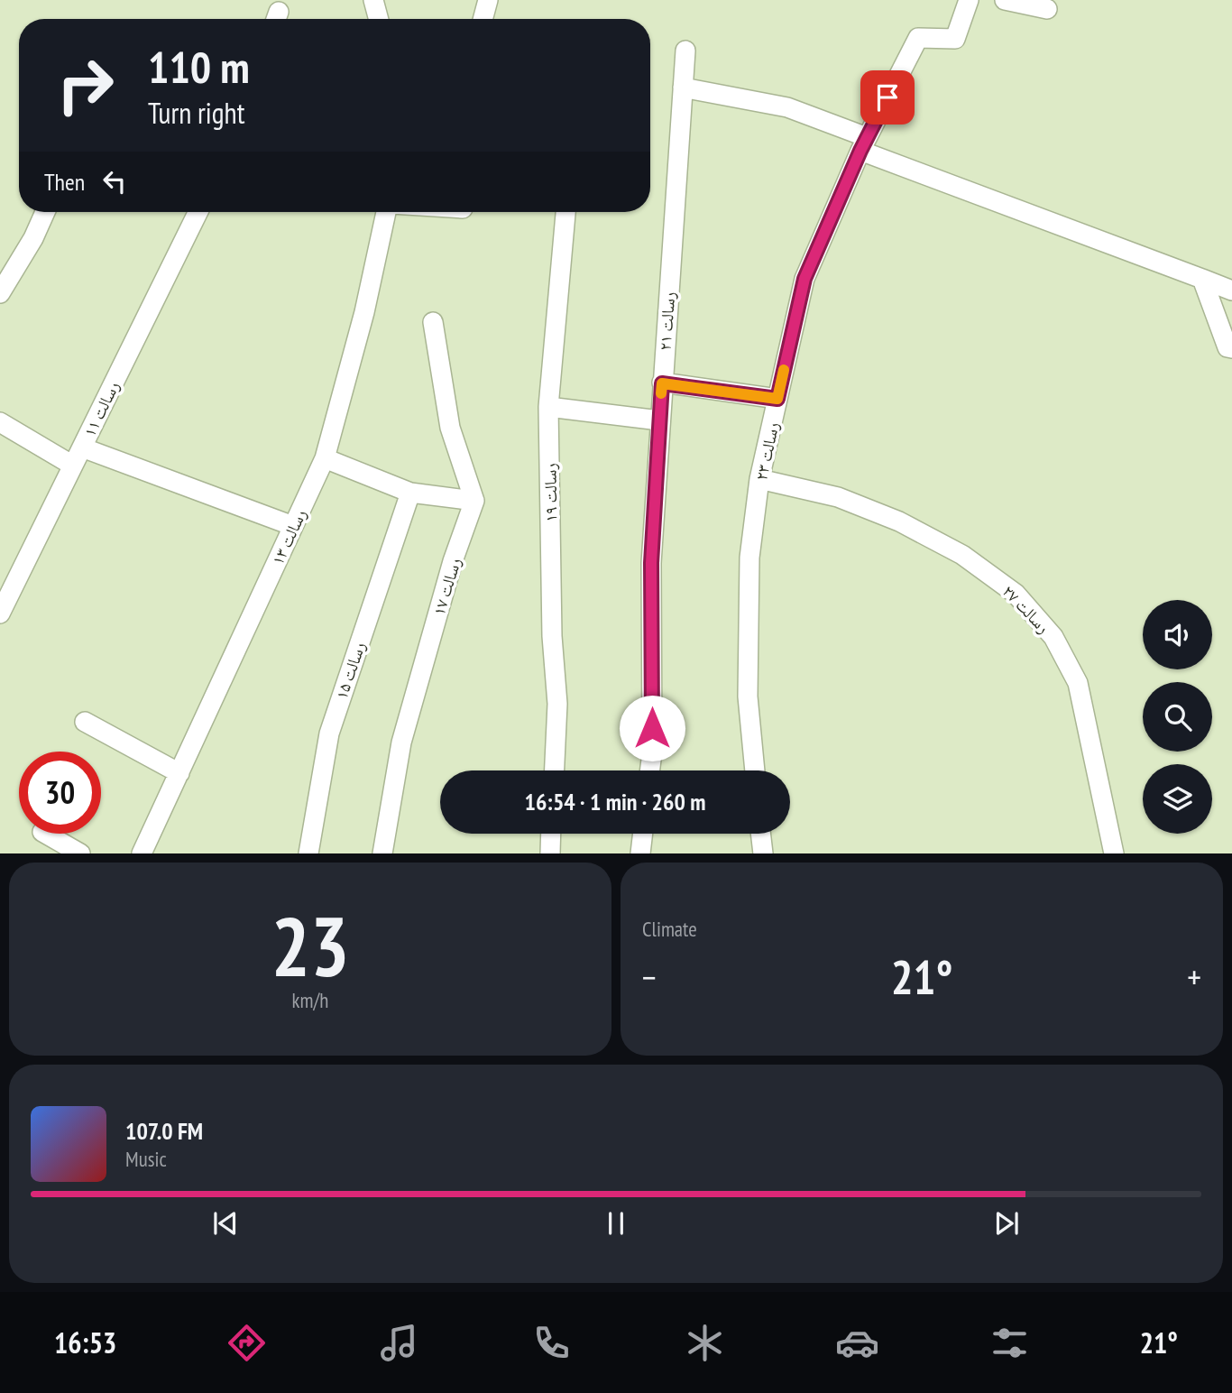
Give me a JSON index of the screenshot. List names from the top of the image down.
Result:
{
  "streets": {
    "street": [
      "رسالت ۲۱",
      "رسالت ۱۱",
      "رسالت ۲۳",
      "رسالت ۱۹",
      "رسالت ۱۳",
      "رسالت ۱۷",
      "رسالت ۲۷",
      "رسالت ۱۵"
    ]
  },
  "crossings": [
    ["رسالت ۲۳", "رسالت ۲۷"]
  ],
  "page": {
    "turn": ["110 m", "Turn right"],
    "then": "Then",
    "limit": "30",
    "trip": "16:54 · 1 min · 260 m",
    "tile": [
      ["23", "km/h"],
      "Climate"
    ],
    "heat": ["−", "21°", "+"],
    "song": ["107.0 FM", "Music"],
    "tabs": ["16:53", "21°"]
  }
}
